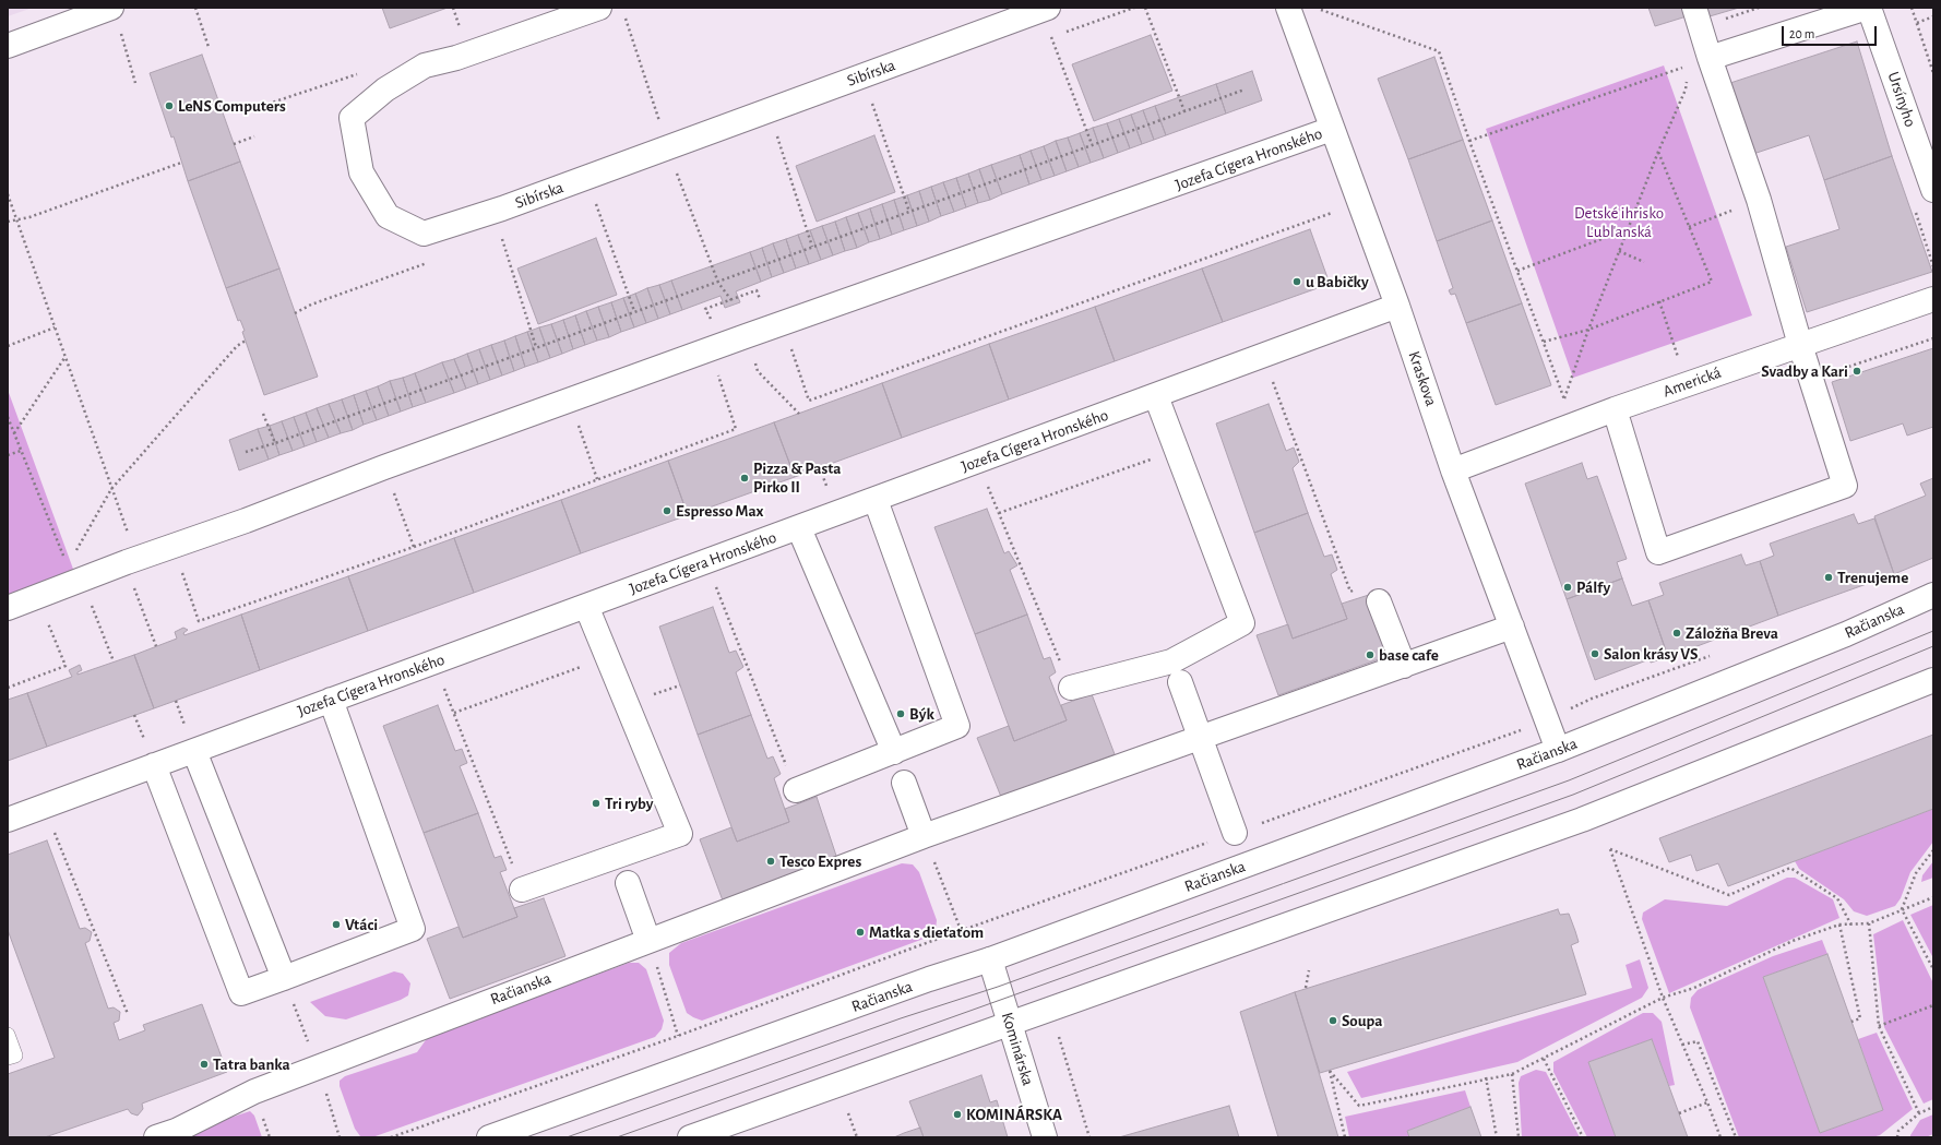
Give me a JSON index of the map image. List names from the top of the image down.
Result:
{
  "streets": {
    "street": [
      "Sibírska",
      "Ursínyho",
      "Jozefa Cígera Hronského",
      "Kraskova",
      "Americká",
      "Račianska",
      "Kominárska"
    ]
  },
  "crossings": [
    ["Jozefa Cígera Hronského", "Kraskova"],
    ["Kraskova", "Americká"],
    ["Kraskova", "Račianska"],
    ["Račianska", "Kominárska"]
  ],
  "parks": ["Detské ihrisko Ľubľanská"],
  "places": [
    "LeNS Computers",
    "u Babičky",
    "Svadby a Kari",
    "Pizza & Pasta Pirko II",
    "Espresso Max",
    "Trenujeme",
    "Pálfy",
    "Záložňa Breva",
    "Salon krásy VS",
    "base cafe",
    "Býk",
    "Tri ryby",
    "Tesco Expres",
    "Vtáci",
    "Matka s dieťaťom",
    "Soupa",
    "Tatra banka",
    "KOMINÁRSKA"
  ],
  "scale_bar": "20 m"
}
